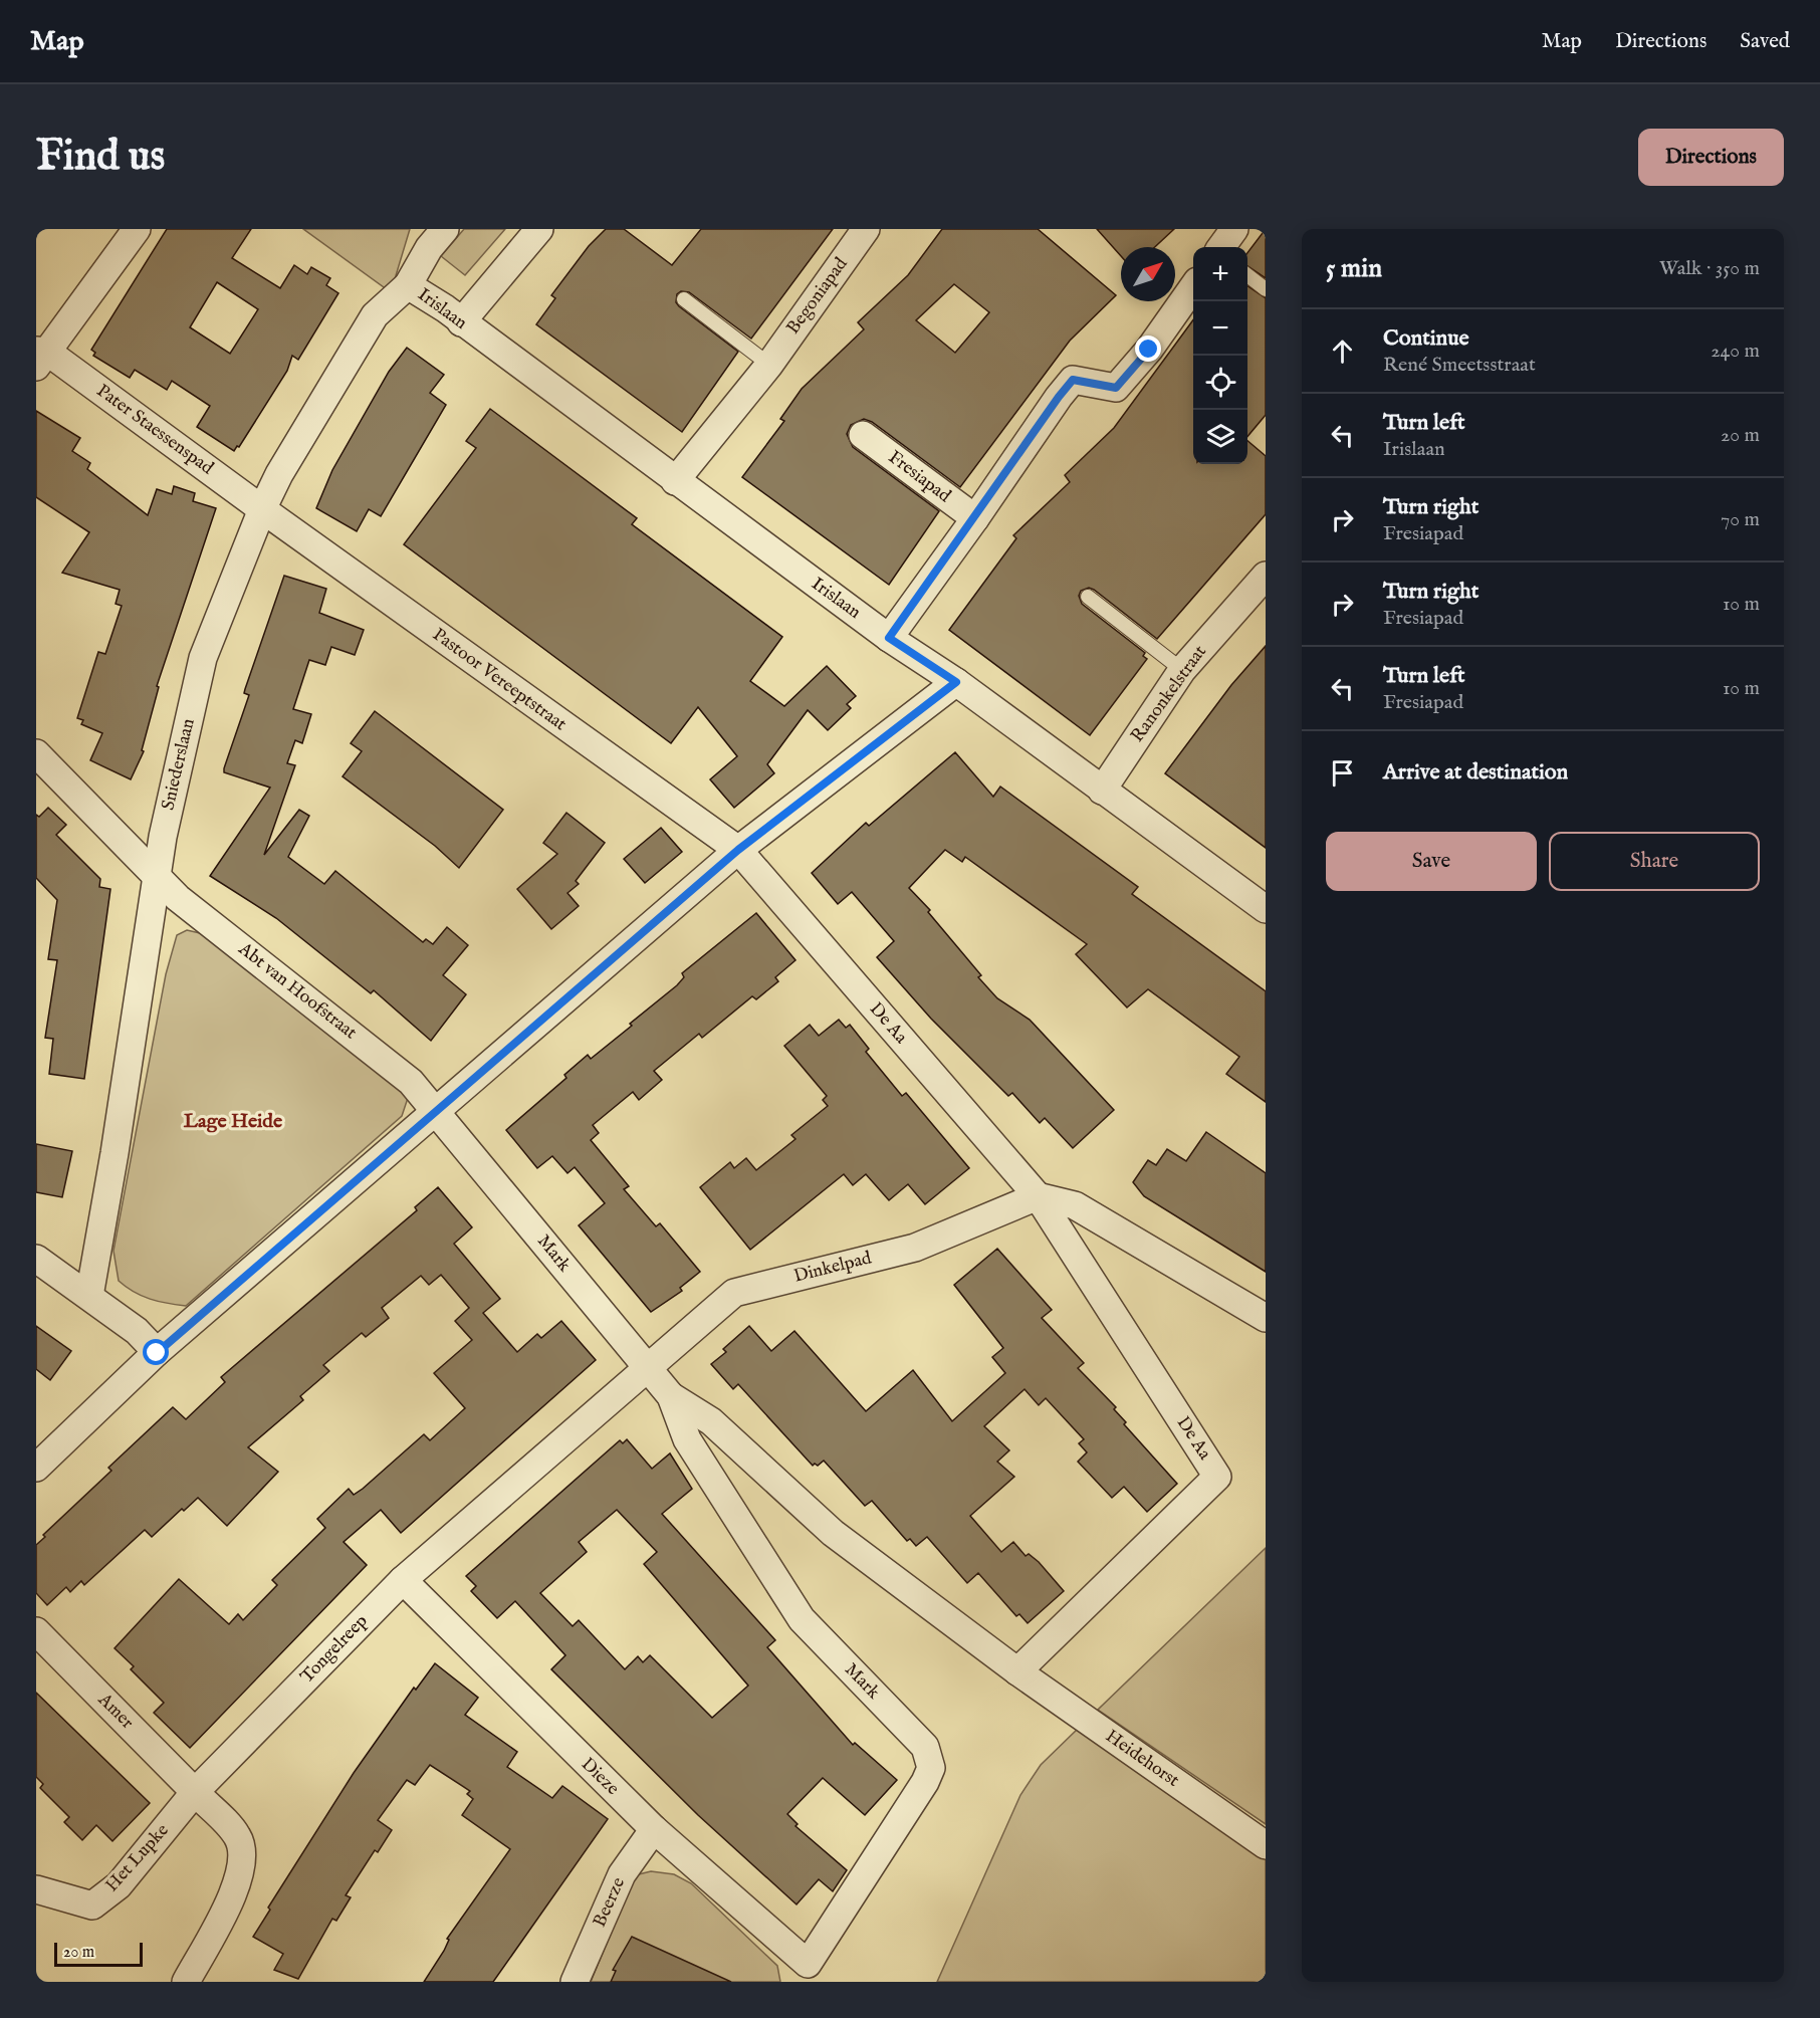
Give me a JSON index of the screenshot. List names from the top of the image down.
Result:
{
  "streets": {
    "street": [
      "Begoniapad",
      "Irislaan",
      "Pater Staessenspad",
      "Fresiapad",
      "Pastoor Vereeptstraat",
      "Ranonkelstraat",
      "Sniederslaan",
      "Abt van Hoofstraat",
      "De Aa",
      "Mark",
      "Dinkelpad",
      "Tongelreep",
      "Amer",
      "Heidehorst",
      "Dieze",
      "Het Lupke",
      "Beerze"
    ]
  },
  "crossings": [
    ["Begoniapad", "Irislaan"],
    ["Irislaan", "Ranonkelstraat"],
    ["Irislaan", "Sniederslaan"],
    ["Pater Staessenspad", "Pastoor Vereeptstraat"],
    ["Pater Staessenspad", "Sniederslaan"],
    ["Pastoor Vereeptstraat", "Sniederslaan"],
    ["Pastoor Vereeptstraat", "De Aa"],
    ["Sniederslaan", "Abt van Hoofstraat"],
    ["Abt van Hoofstraat", "Mark"],
    ["De Aa", "Mark"],
    ["De Aa", "Dinkelpad"],
    ["De Aa", "Heidehorst"],
    ["Mark", "Dinkelpad"],
    ["Mark", "Tongelreep"],
    ["Mark", "Heidehorst"],
    ["Mark", "Dieze"],
    ["Dinkelpad", "Tongelreep"],
    ["Tongelreep", "Amer"],
    ["Tongelreep", "Dieze"],
    ["Tongelreep", "Het Lupke"],
    ["Amer", "Het Lupke"],
    ["Dieze", "Beerze"]
  ],
  "districts": ["Lage Heide"],
  "scale_bar": "20 m",
  "north": "top right",
  "page": {
    "header": "Map",
    "nav": ["Map", "Directions", "Saved"],
    "buttons": [
      "Directions",
      ["Save", "Share"]
    ],
    "title": "Find us",
    "heading": ["5 min", "Walk · 350 m"],
    "map_buttons": ["+", "−"],
    "list": [
      ["Continue", "René Smeetsstraat", "240 m"],
      ["Turn left", "Irislaan", "20 m"],
      ["Turn right", "Fresiapad", "70 m"],
      ["Turn right", "Fresiapad", "10 m"],
      ["Turn left", "Fresiapad", "10 m"],
      "Arrive at destination"
    ],
    "scale": "20 m"
  }
}
